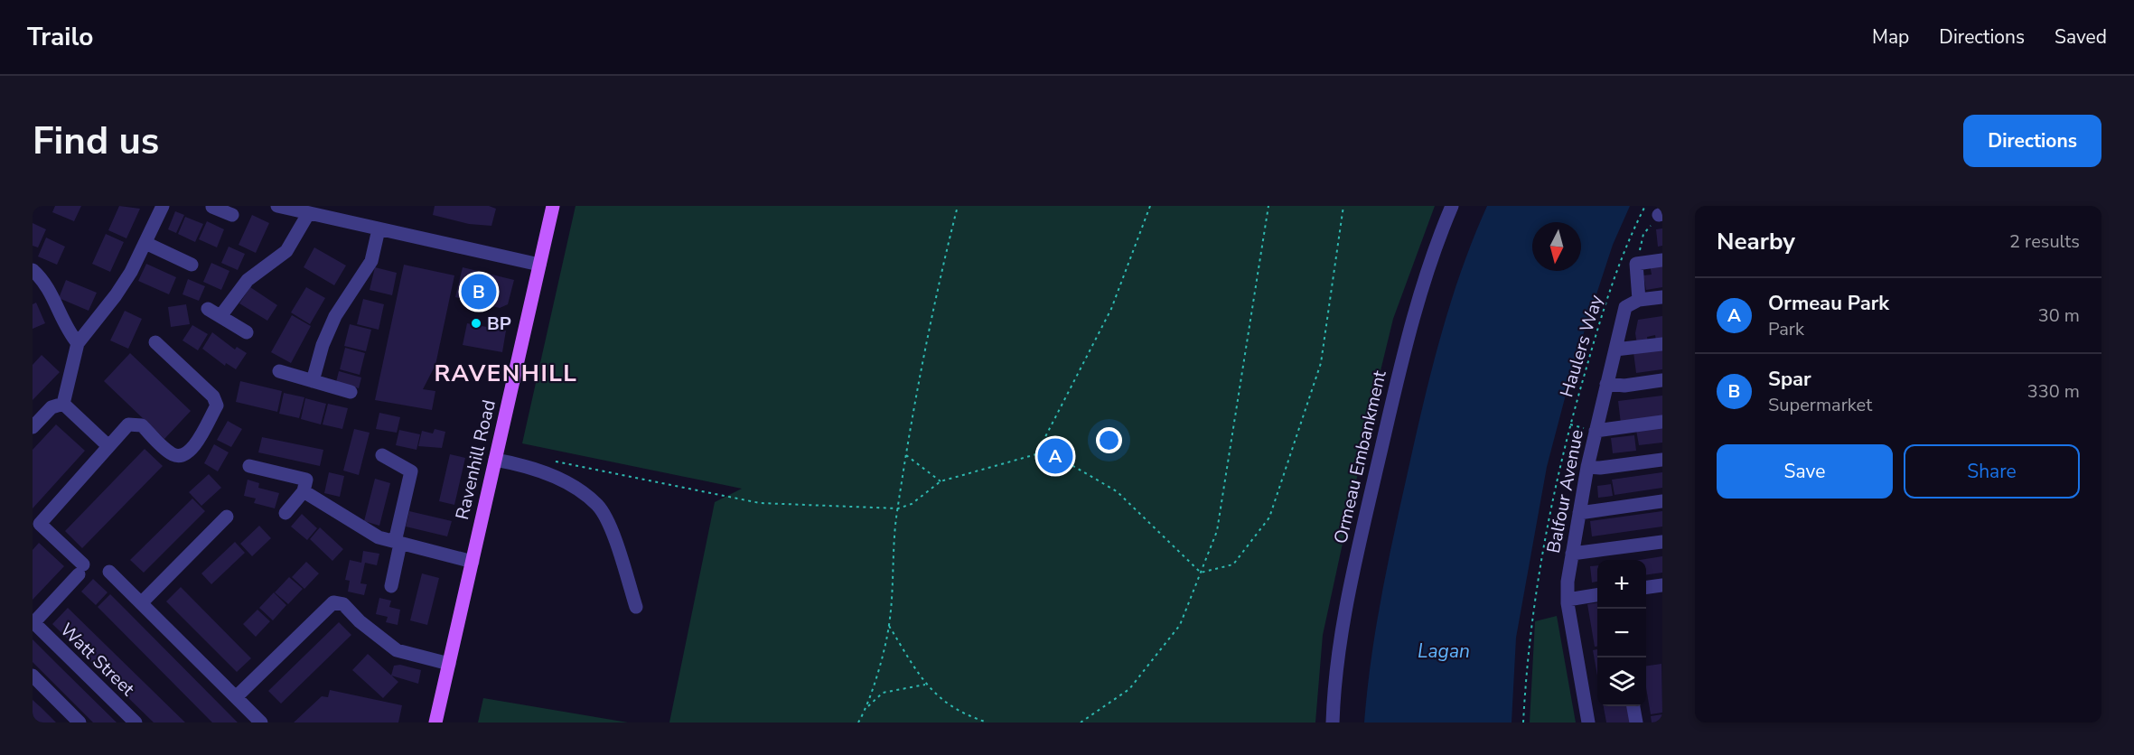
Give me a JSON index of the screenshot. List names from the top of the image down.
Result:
{
  "streets": {
    "main road": ["Ravenhill Road"],
    "street": ["Ormeau Embankment", "Balfour Avenue", "Watt Street"],
    "path": ["Haulers Way"]
  },
  "districts": ["RAVENHILL"],
  "water": ["Lagan"],
  "places": ["BP"],
  "north": "bottom",
  "page": {
    "header": "Trailo",
    "nav": ["Map", "Directions", "Saved"],
    "buttons": [
      "Directions",
      ["Save", "Share"]
    ],
    "title": "Find us",
    "heading": ["Nearby", "2 results"],
    "pins": ["B", "A"],
    "list": [
      {
        "mark": "A",
        "name": "Ormeau Park",
        "note": "Park",
        "value": "30 m"
      },
      {
        "mark": "B",
        "name": "Spar",
        "note": "Supermarket",
        "value": "330 m"
      }
    ],
    "map_buttons": ["+", "−"]
  }
}
